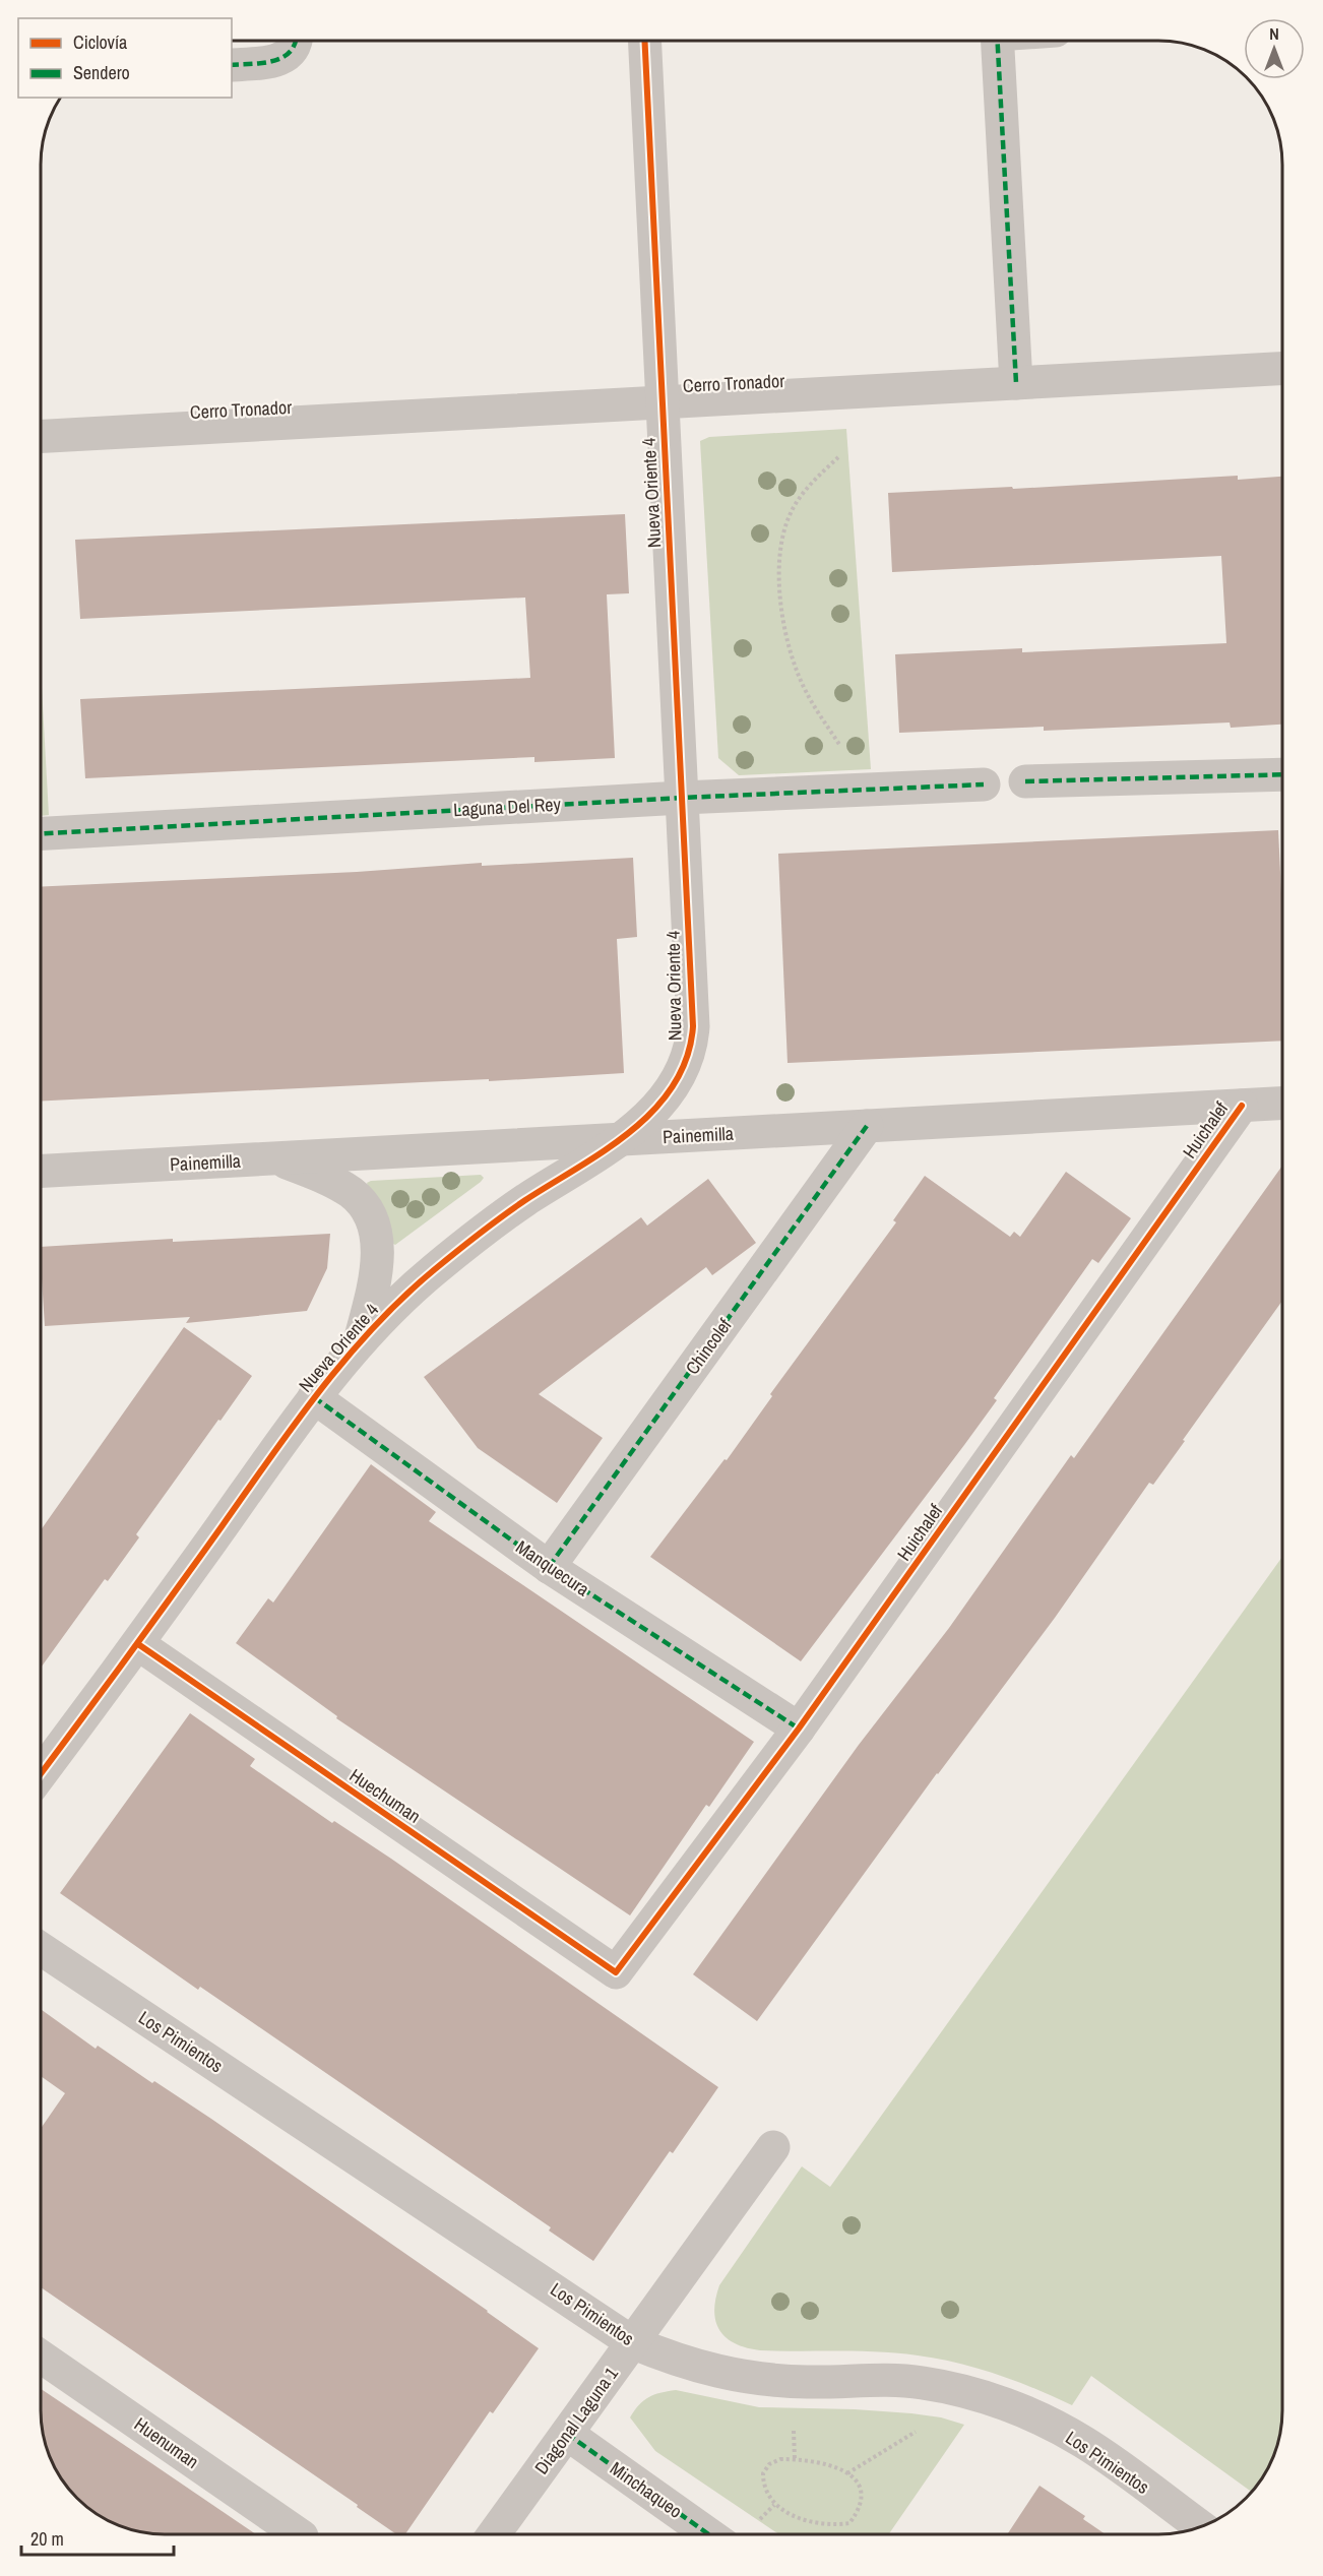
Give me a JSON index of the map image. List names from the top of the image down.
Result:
{
  "streets": {
    "street": [
      "Cerro Tronador",
      "Nueva Oriente 4",
      "Laguna Del Rey",
      "Huichalef",
      "Painemilla",
      "Chincolef",
      "Manquecura",
      "Huechuman",
      "Los Pimientos",
      "Diagonal Laguna 1",
      "Huenuman",
      "Minchaqueo"
    ]
  },
  "crossings": [
    ["Cerro Tronador", "Nueva Oriente 4"],
    ["Nueva Oriente 4", "Laguna Del Rey"],
    ["Nueva Oriente 4", "Painemilla"],
    ["Nueva Oriente 4", "Manquecura"],
    ["Nueva Oriente 4", "Huechuman"],
    ["Huichalef", "Painemilla"],
    ["Huichalef", "Manquecura"],
    ["Huichalef", "Huechuman"],
    ["Painemilla", "Chincolef"],
    ["Chincolef", "Manquecura"],
    ["Los Pimientos", "Diagonal Laguna 1"],
    ["Diagonal Laguna 1", "Minchaqueo"]
  ],
  "legend": ["Ciclovía", "Sendero"],
  "scale_bar": "20 m",
  "north": "top"
}
